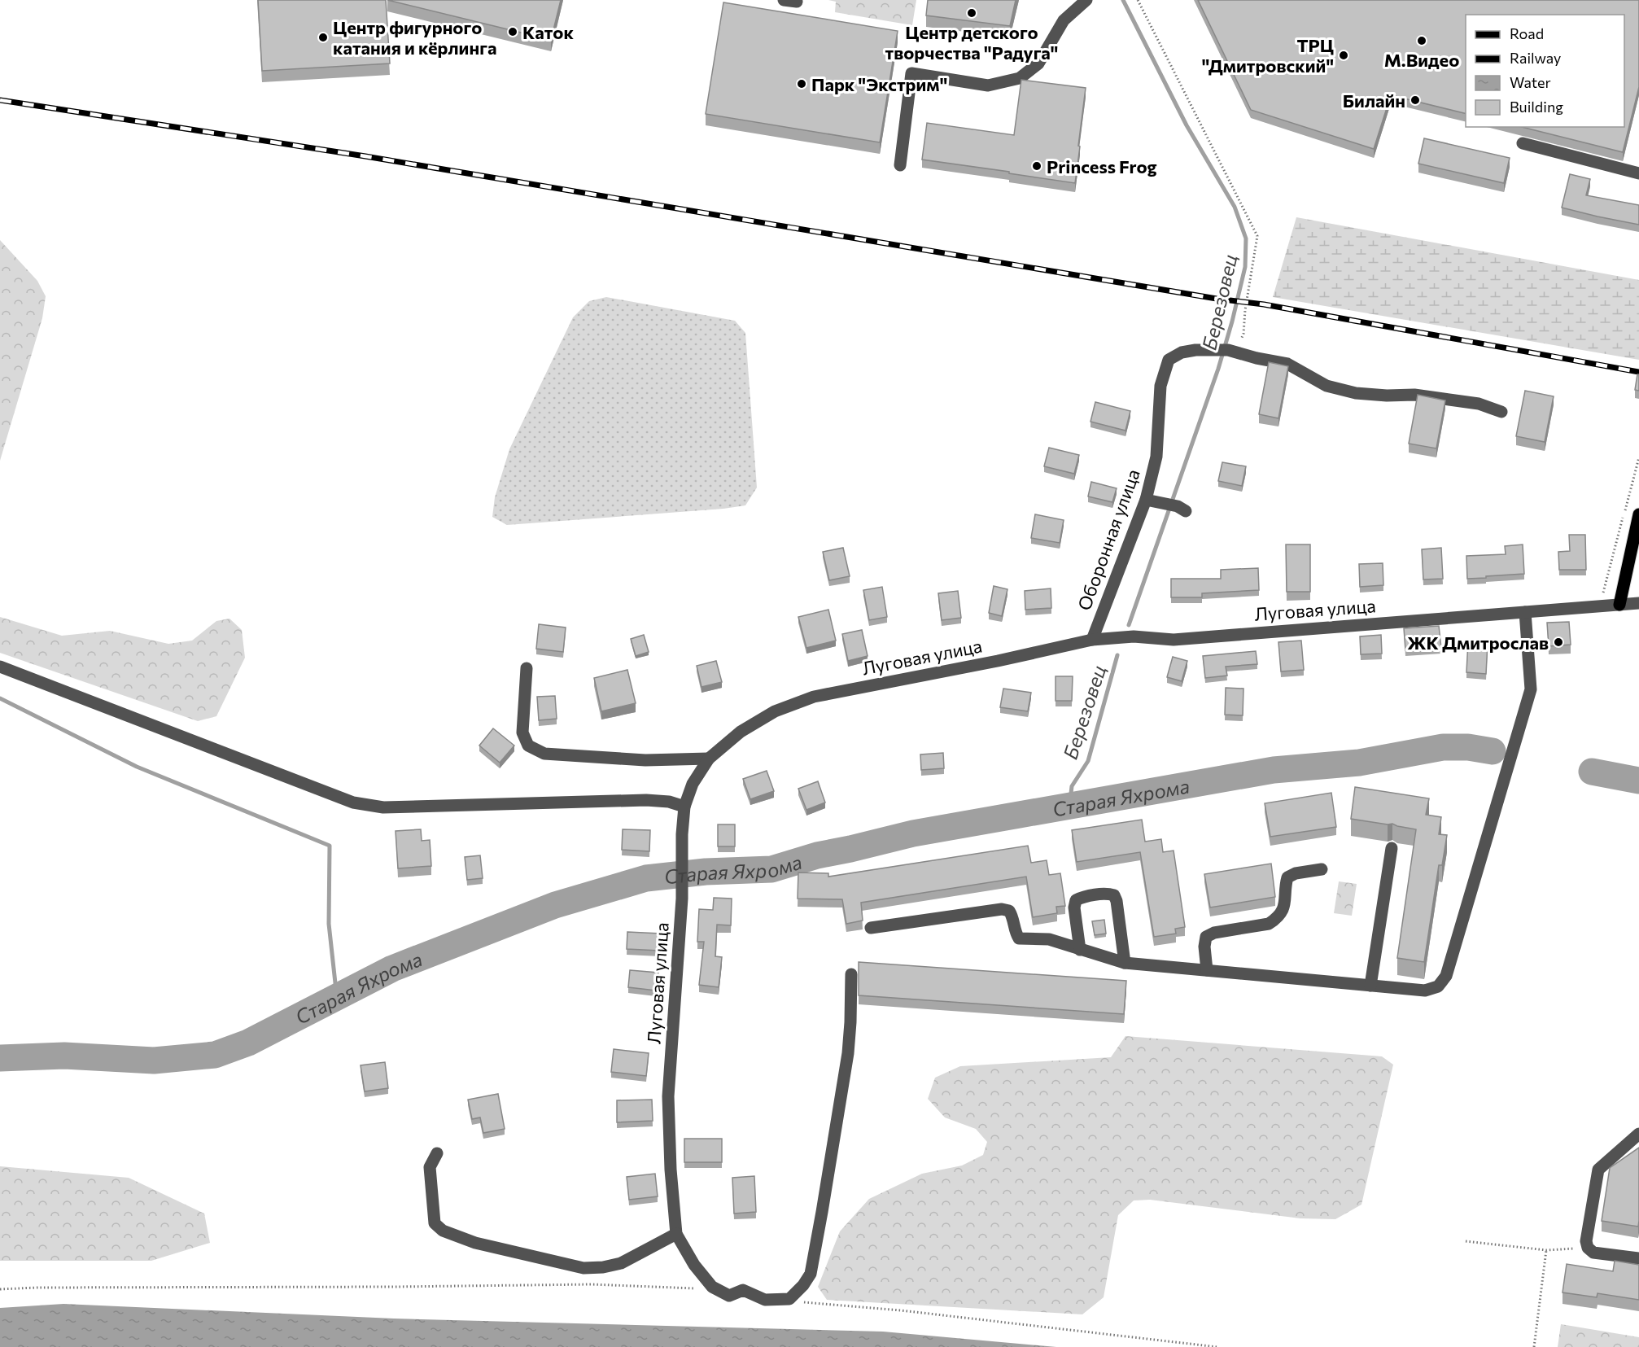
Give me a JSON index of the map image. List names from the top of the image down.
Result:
{
  "streets": {
    "street": ["Оборонная улица", "Луговая улица"]
  },
  "crossings": [
    ["Оборонная улица", "Луговая улица"]
  ],
  "water": ["Березовец", "Старая Яхрома"],
  "places": [
    "Центр детского творчества \"Радуга\"",
    "Каток",
    "Центр фигурного катания и кёрлинга",
    "М.Видео",
    "ТРЦ \"Дмитровский\"",
    "Парк \"Экстрим\"",
    "Билайн",
    "Princess Frog",
    "ЖК Дмитрослав"
  ],
  "legend": [
    "Road",
    "Railway",
    "Water",
    "Building"
  ]
}
